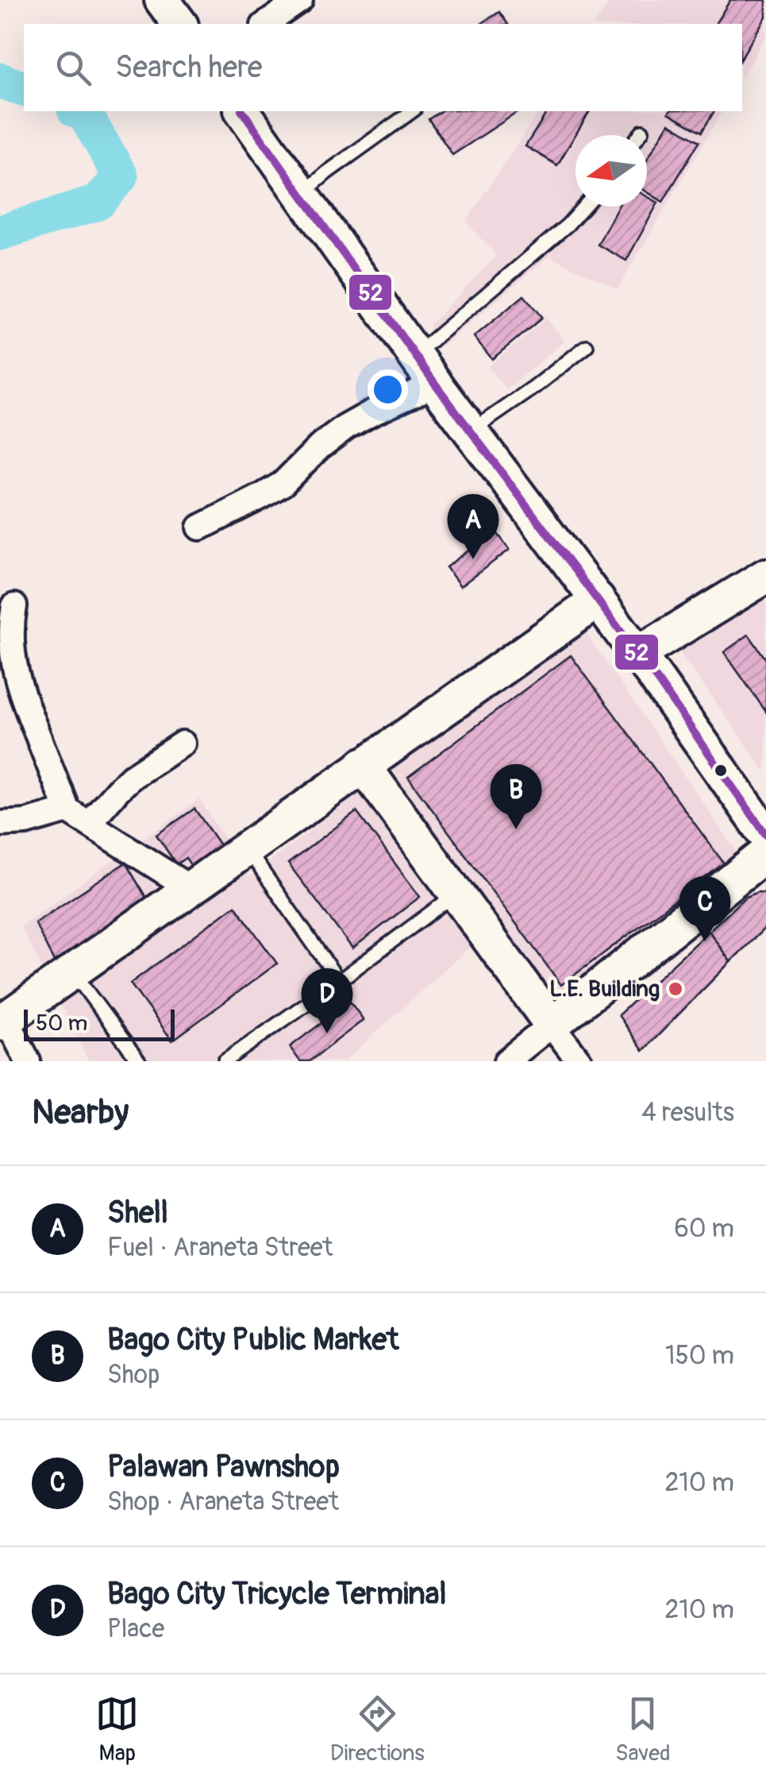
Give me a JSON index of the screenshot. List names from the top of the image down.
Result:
{
  "places": ["L.E. Building"],
  "lines": ["transit line 52"],
  "scale_bar": "50 m",
  "north": "left",
  "page": {
    "search": "Search here",
    "pins": [
      "A",
      "B",
      "C",
      "D"
    ],
    "scale": "50 m",
    "heading": ["Nearby", "4 results"],
    "list": [
      {
        "mark": "A",
        "name": "Shell",
        "note": "Fuel · Araneta Street",
        "value": "60 m"
      },
      {
        "mark": "B",
        "name": "Bago City Public Market",
        "note": "Shop",
        "value": "150 m"
      },
      {
        "mark": "C",
        "name": "Palawan Pawnshop",
        "note": "Shop · Araneta Street",
        "value": "210 m"
      },
      {
        "mark": "D",
        "name": "Bago City Tricycle Terminal",
        "note": "Place",
        "value": "210 m"
      }
    ],
    "nav": ["Map", "Directions", "Saved"]
  }
}
